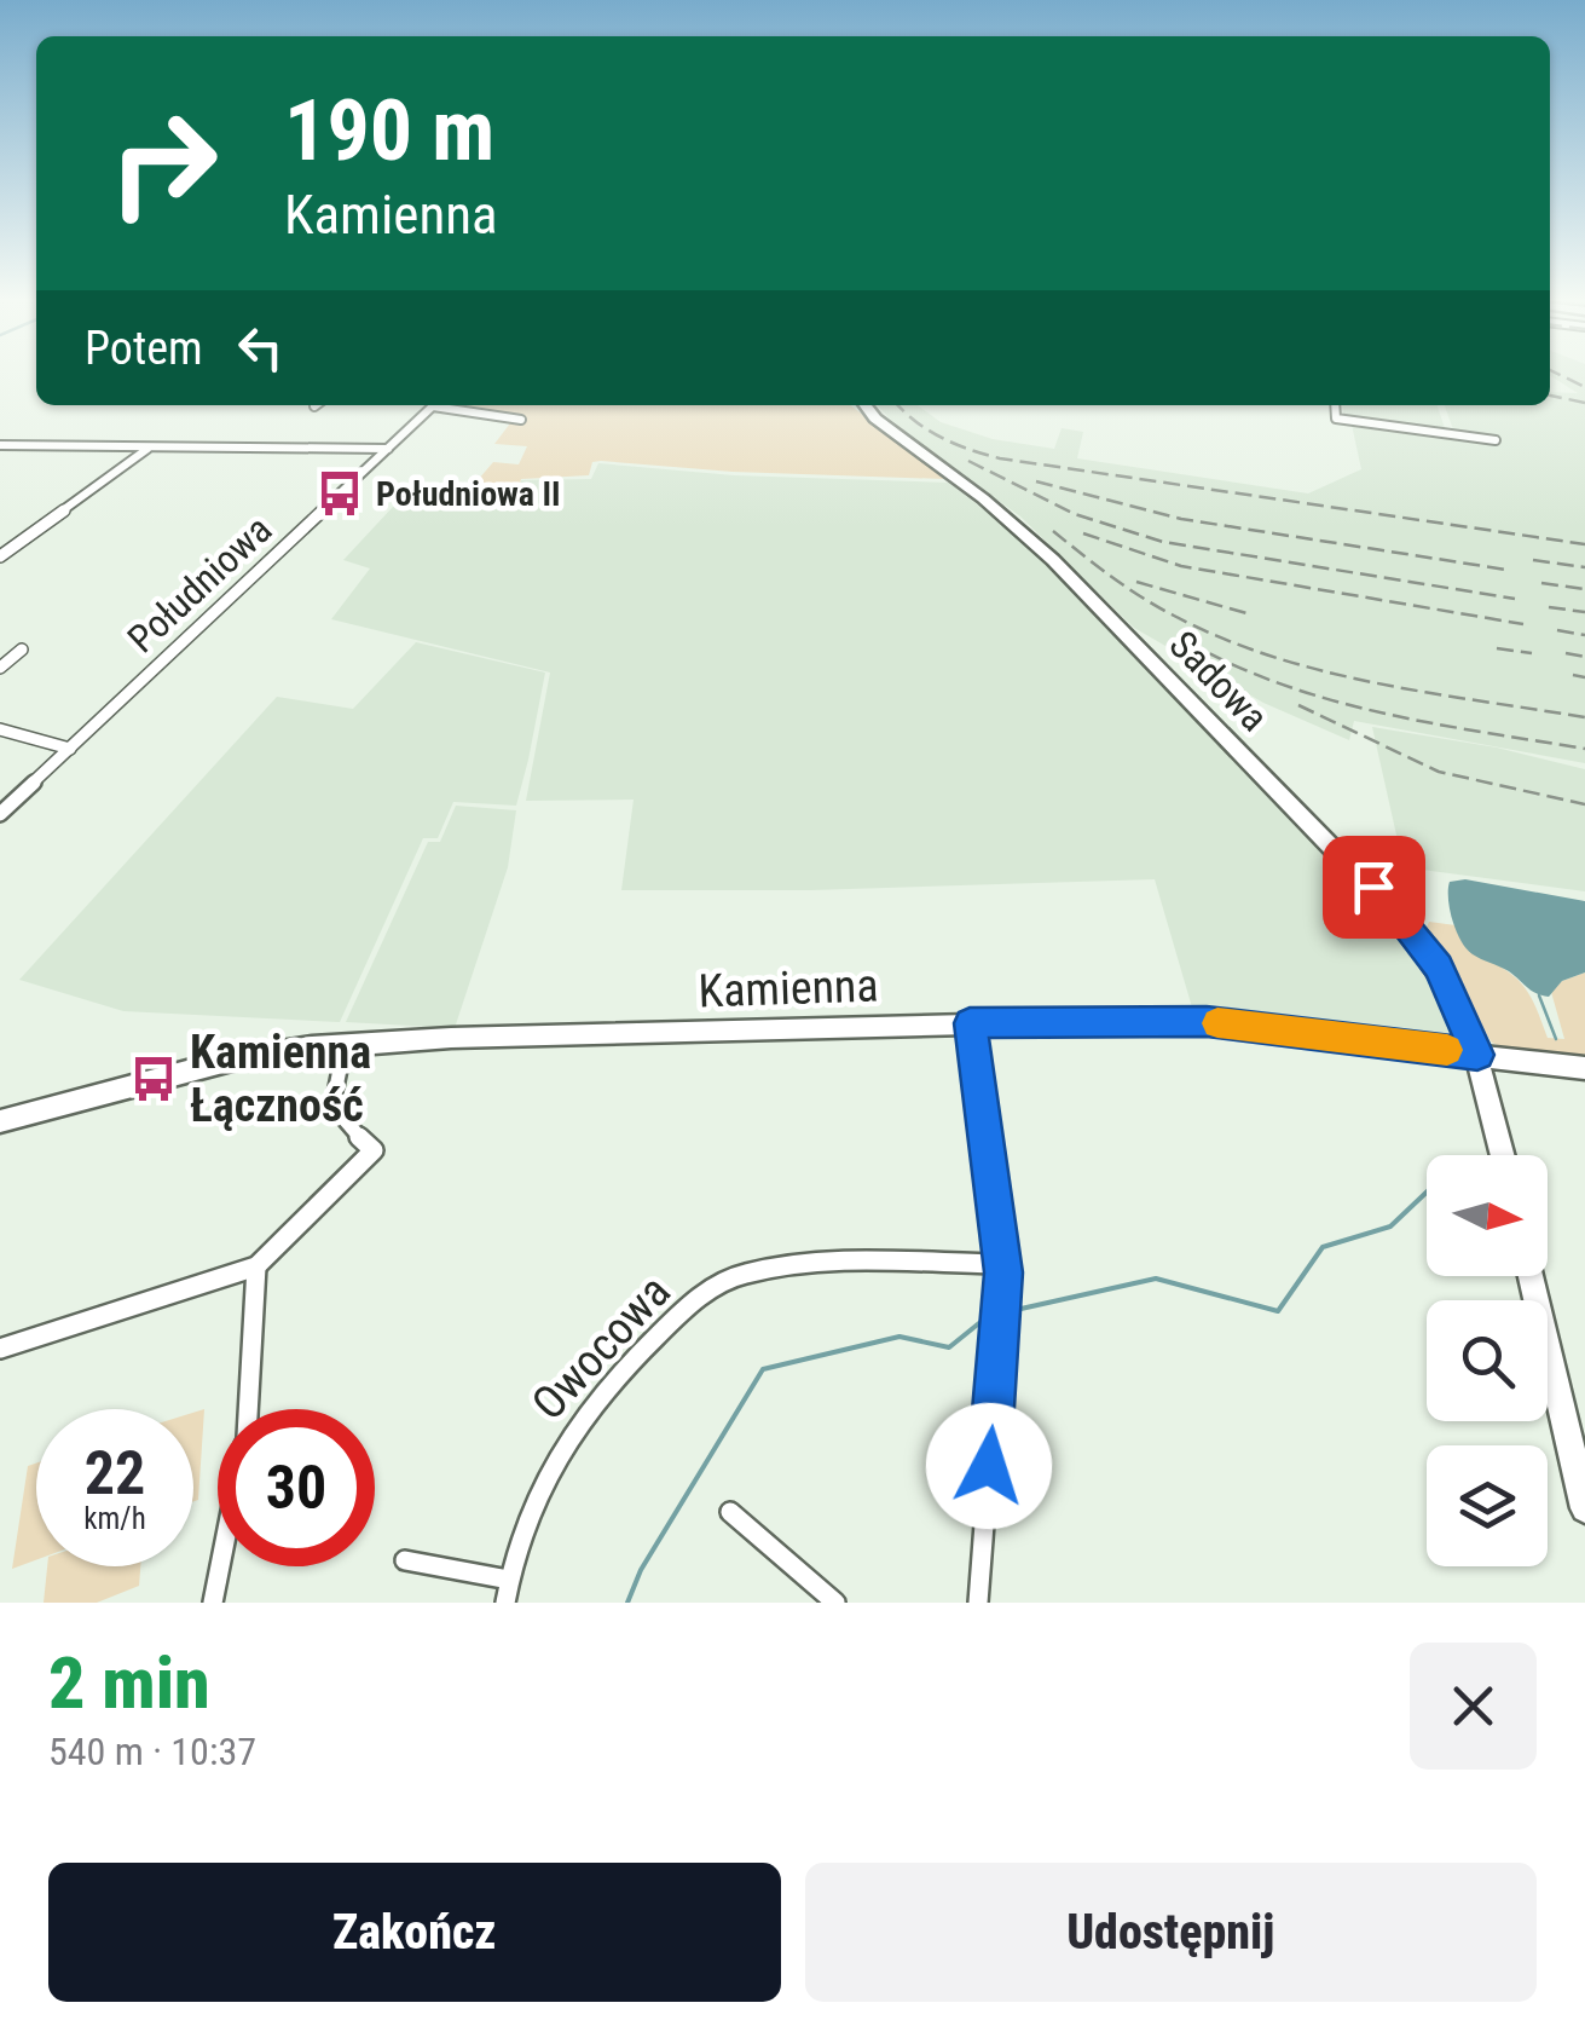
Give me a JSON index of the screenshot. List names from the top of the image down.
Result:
{
  "streets": {
    "street": [
      "Południowa",
      "Sadowa",
      "Kamienna",
      "Owocowa"
    ]
  },
  "crossings": [
    ["Sadowa", "Kamienna"]
  ],
  "places": {
    "bus stop": ["Południowa II", "Kamienna Łączność"]
  },
  "north": "right",
  "page": {
    "turn": ["190 m", "Kamienna"],
    "then": "Potem",
    "speed": "22 km/h",
    "limit": "30",
    "heading": ["2 min", "540 m · 10:37"],
    "buttons": ["Zakończ", "Udostępnij"]
  }
}
